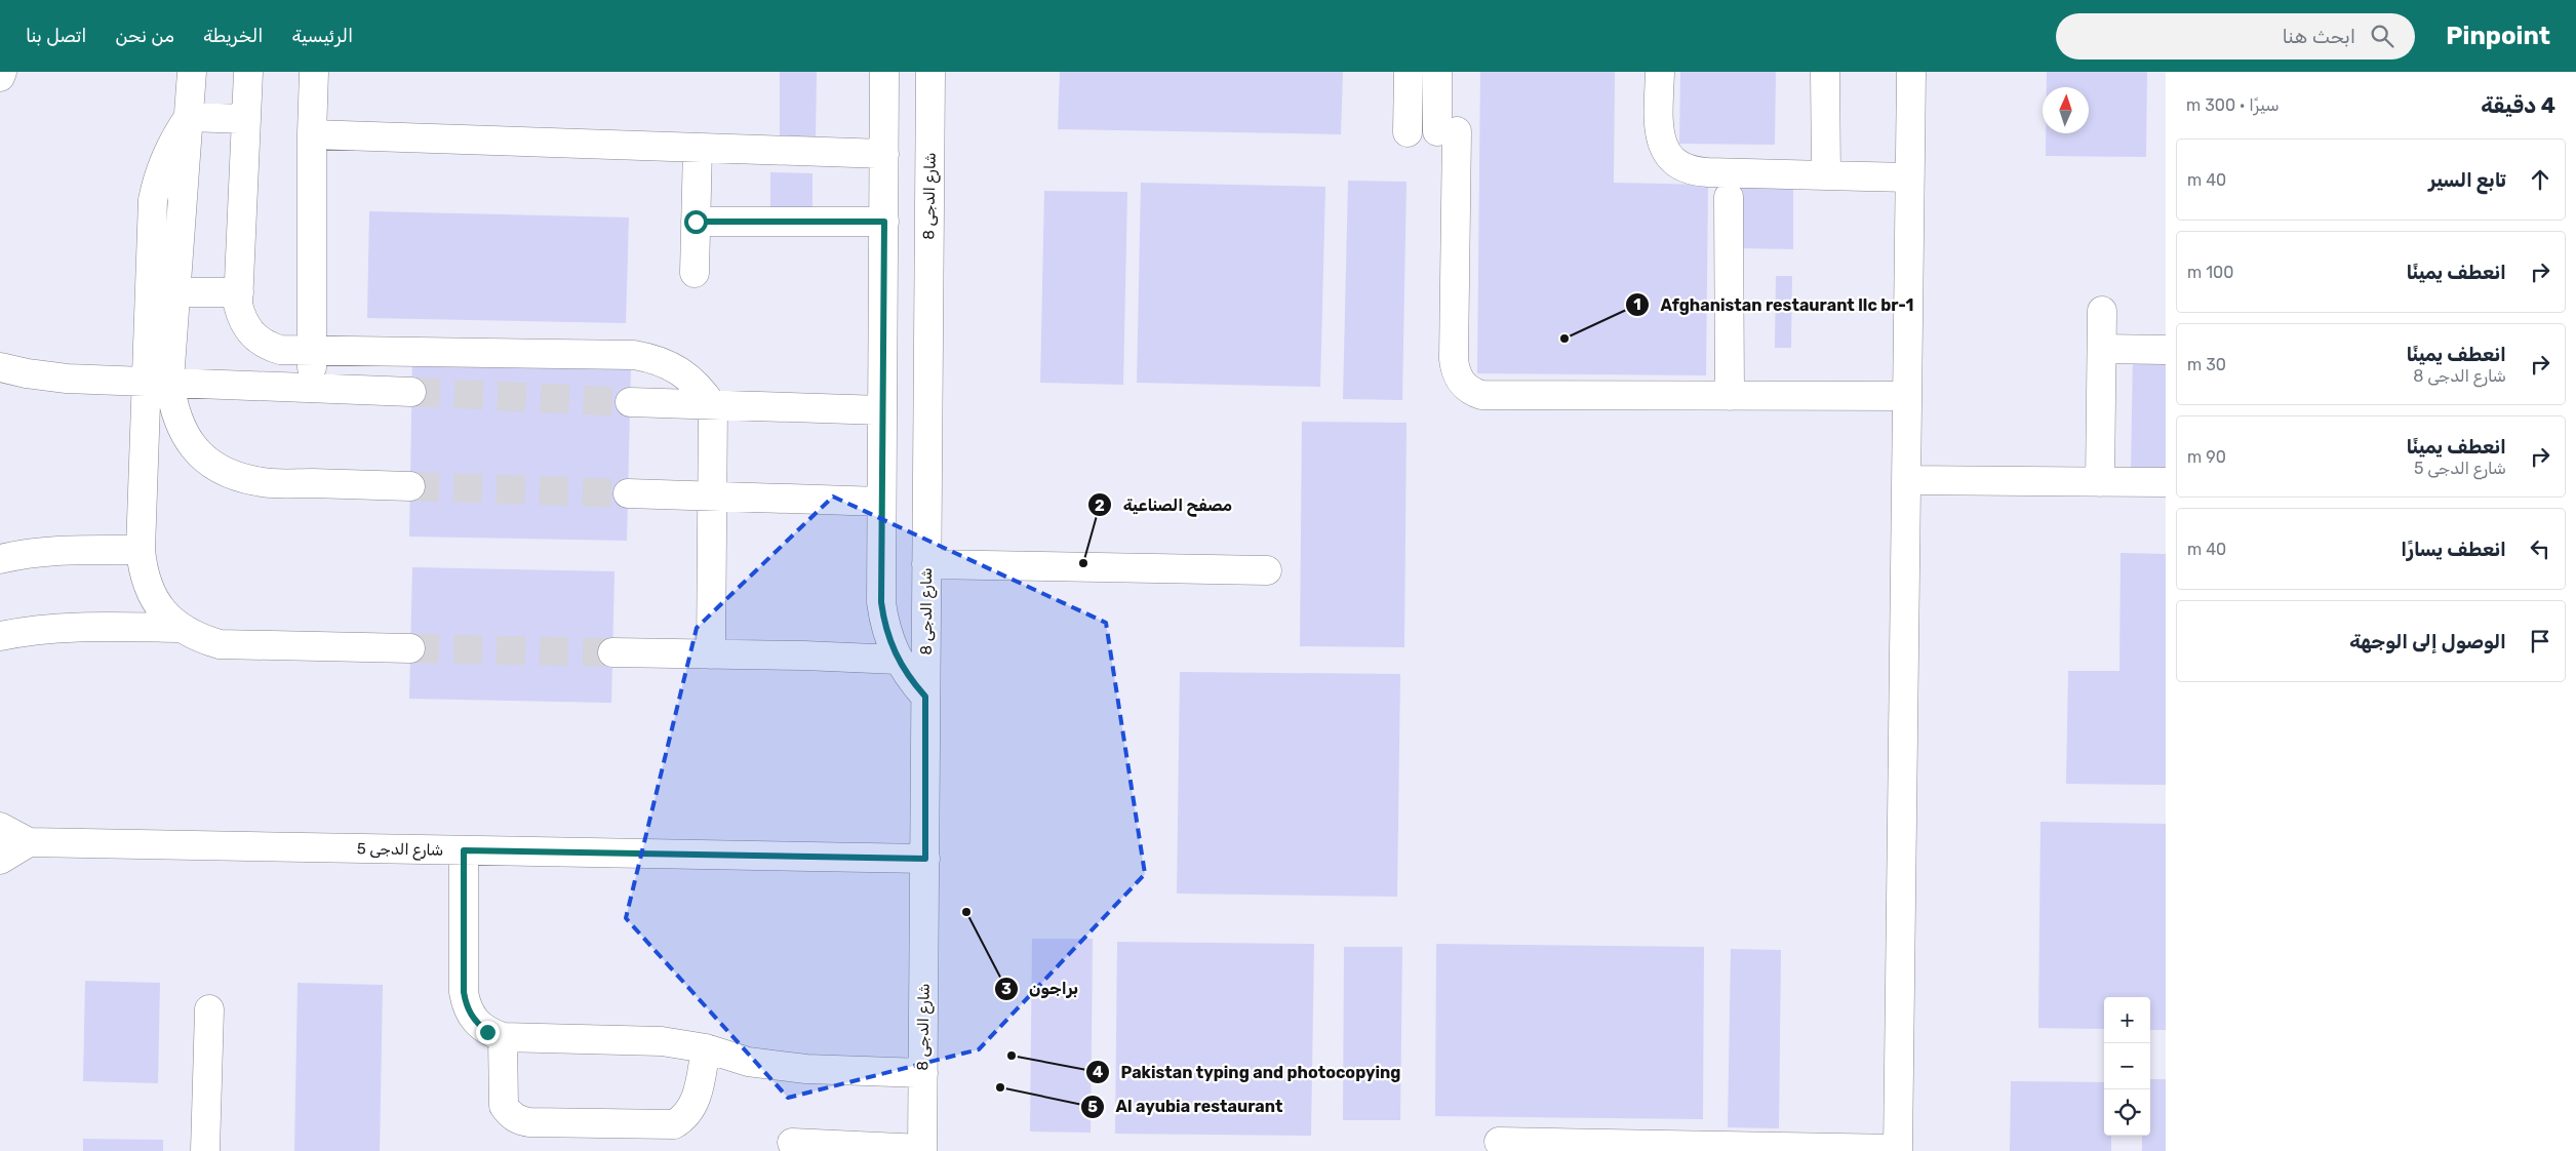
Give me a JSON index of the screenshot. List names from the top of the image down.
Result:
{
  "streets": {
    "street": ["شارع الدجى 8", "شارع الدجى 5"]
  },
  "crossings": [
    ["شارع الدجى 8", "شارع الدجى 5"]
  ],
  "places": [
    "Afghanistan restaurant llc br-1",
    "مصفح الصناعية",
    "براجون",
    "Pakistan typing and photocopying",
    "Al ayubia restaurant"
  ],
  "north": "top",
  "page": {
    "header": "Pinpoint",
    "search": "ابحث هنا",
    "nav": [
      "الرئيسية",
      "الخريطة",
      "من نحن",
      "اتصل بنا"
    ],
    "heading": ["4 دقيقة", "سيرًا · 300 m"],
    "list": [
      ["تابع السير", "40 m"],
      ["انعطف يمينًا", "100 m"],
      ["انعطف يمينًا", "شارع الدجى 8", "30 m"],
      ["انعطف يمينًا", "شارع الدجى 5", "90 m"],
      ["انعطف يسارًا", "40 m"],
      "الوصول إلى الوجهة"
    ],
    "map_buttons": ["+", "−"]
  }
}
